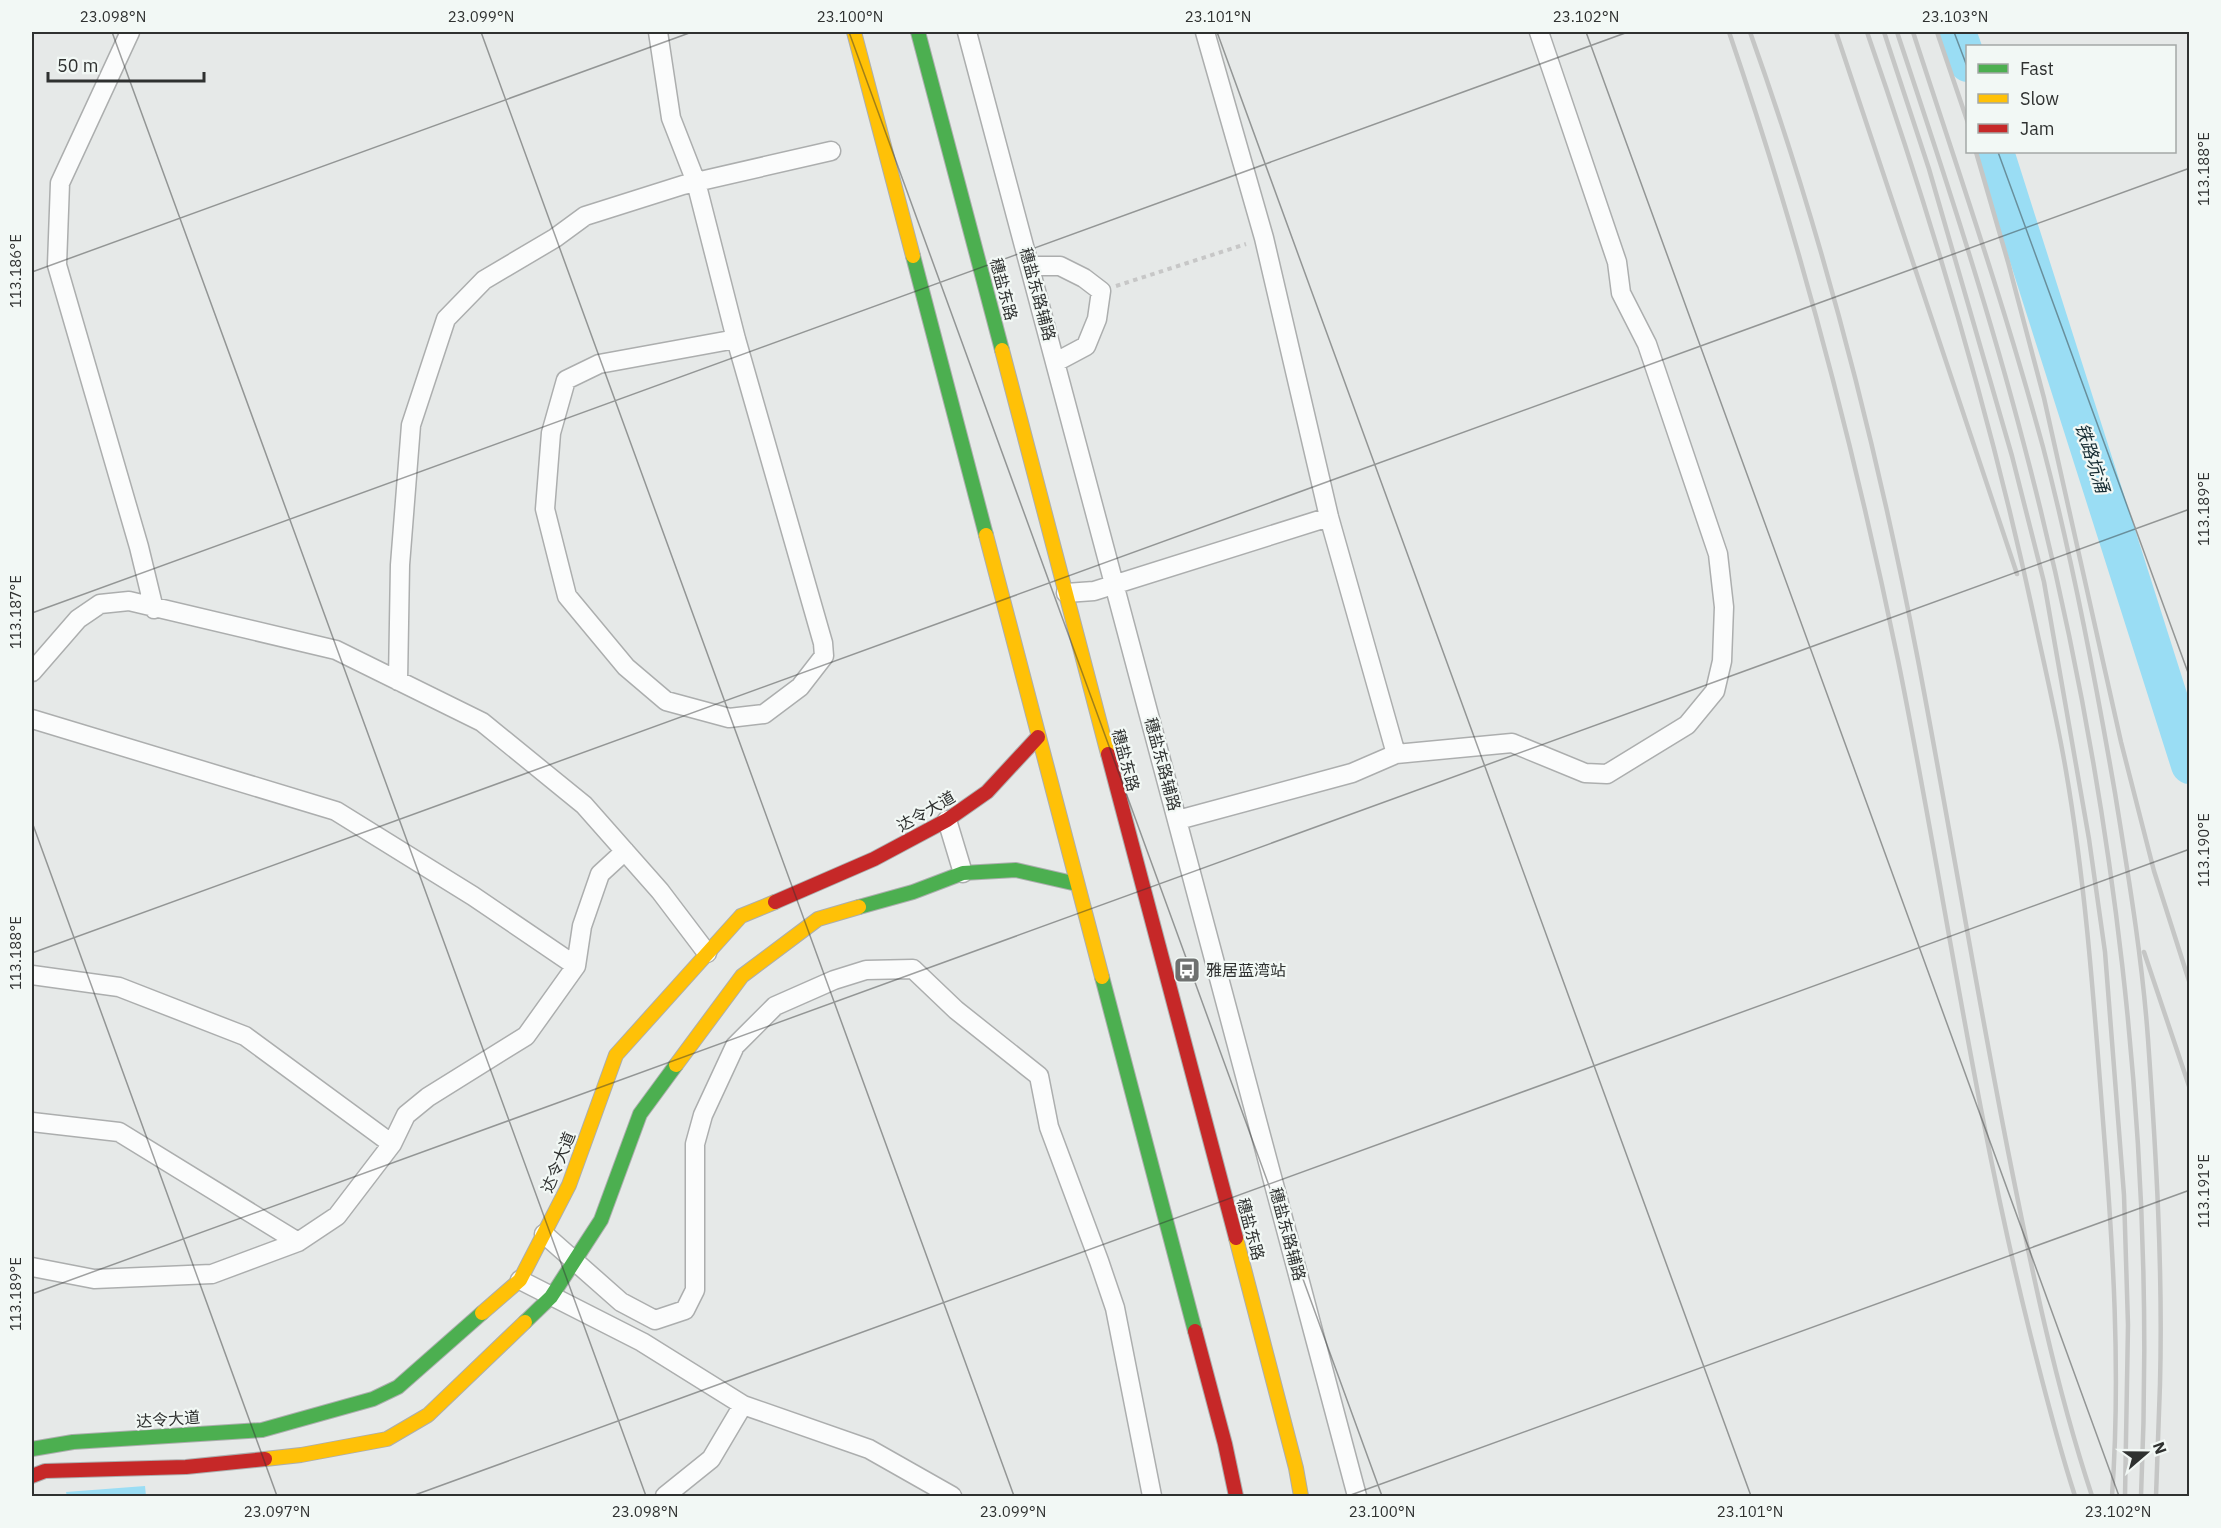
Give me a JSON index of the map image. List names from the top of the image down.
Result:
{
  "streets": {
    "main road": ["穗盐东路", "达令大道"],
    "street": ["穗盐东路辅路"]
  },
  "water": ["铁路坑涌"],
  "places": {
    "bus stop": ["雅居蓝湾站"]
  },
  "legend": ["Fast", "Slow", "Jam"],
  "scale_bar": "50 m",
  "north": "right",
  "coordinates": [
    "23.098°N",
    "23.099°N",
    "23.100°N",
    "23.101°N",
    "23.102°N",
    "23.103°N",
    "113.188°E",
    "113.186°E",
    "113.189°E",
    "113.187°E",
    "113.190°E",
    "113.191°E",
    "23.097°N"
  ]
}
